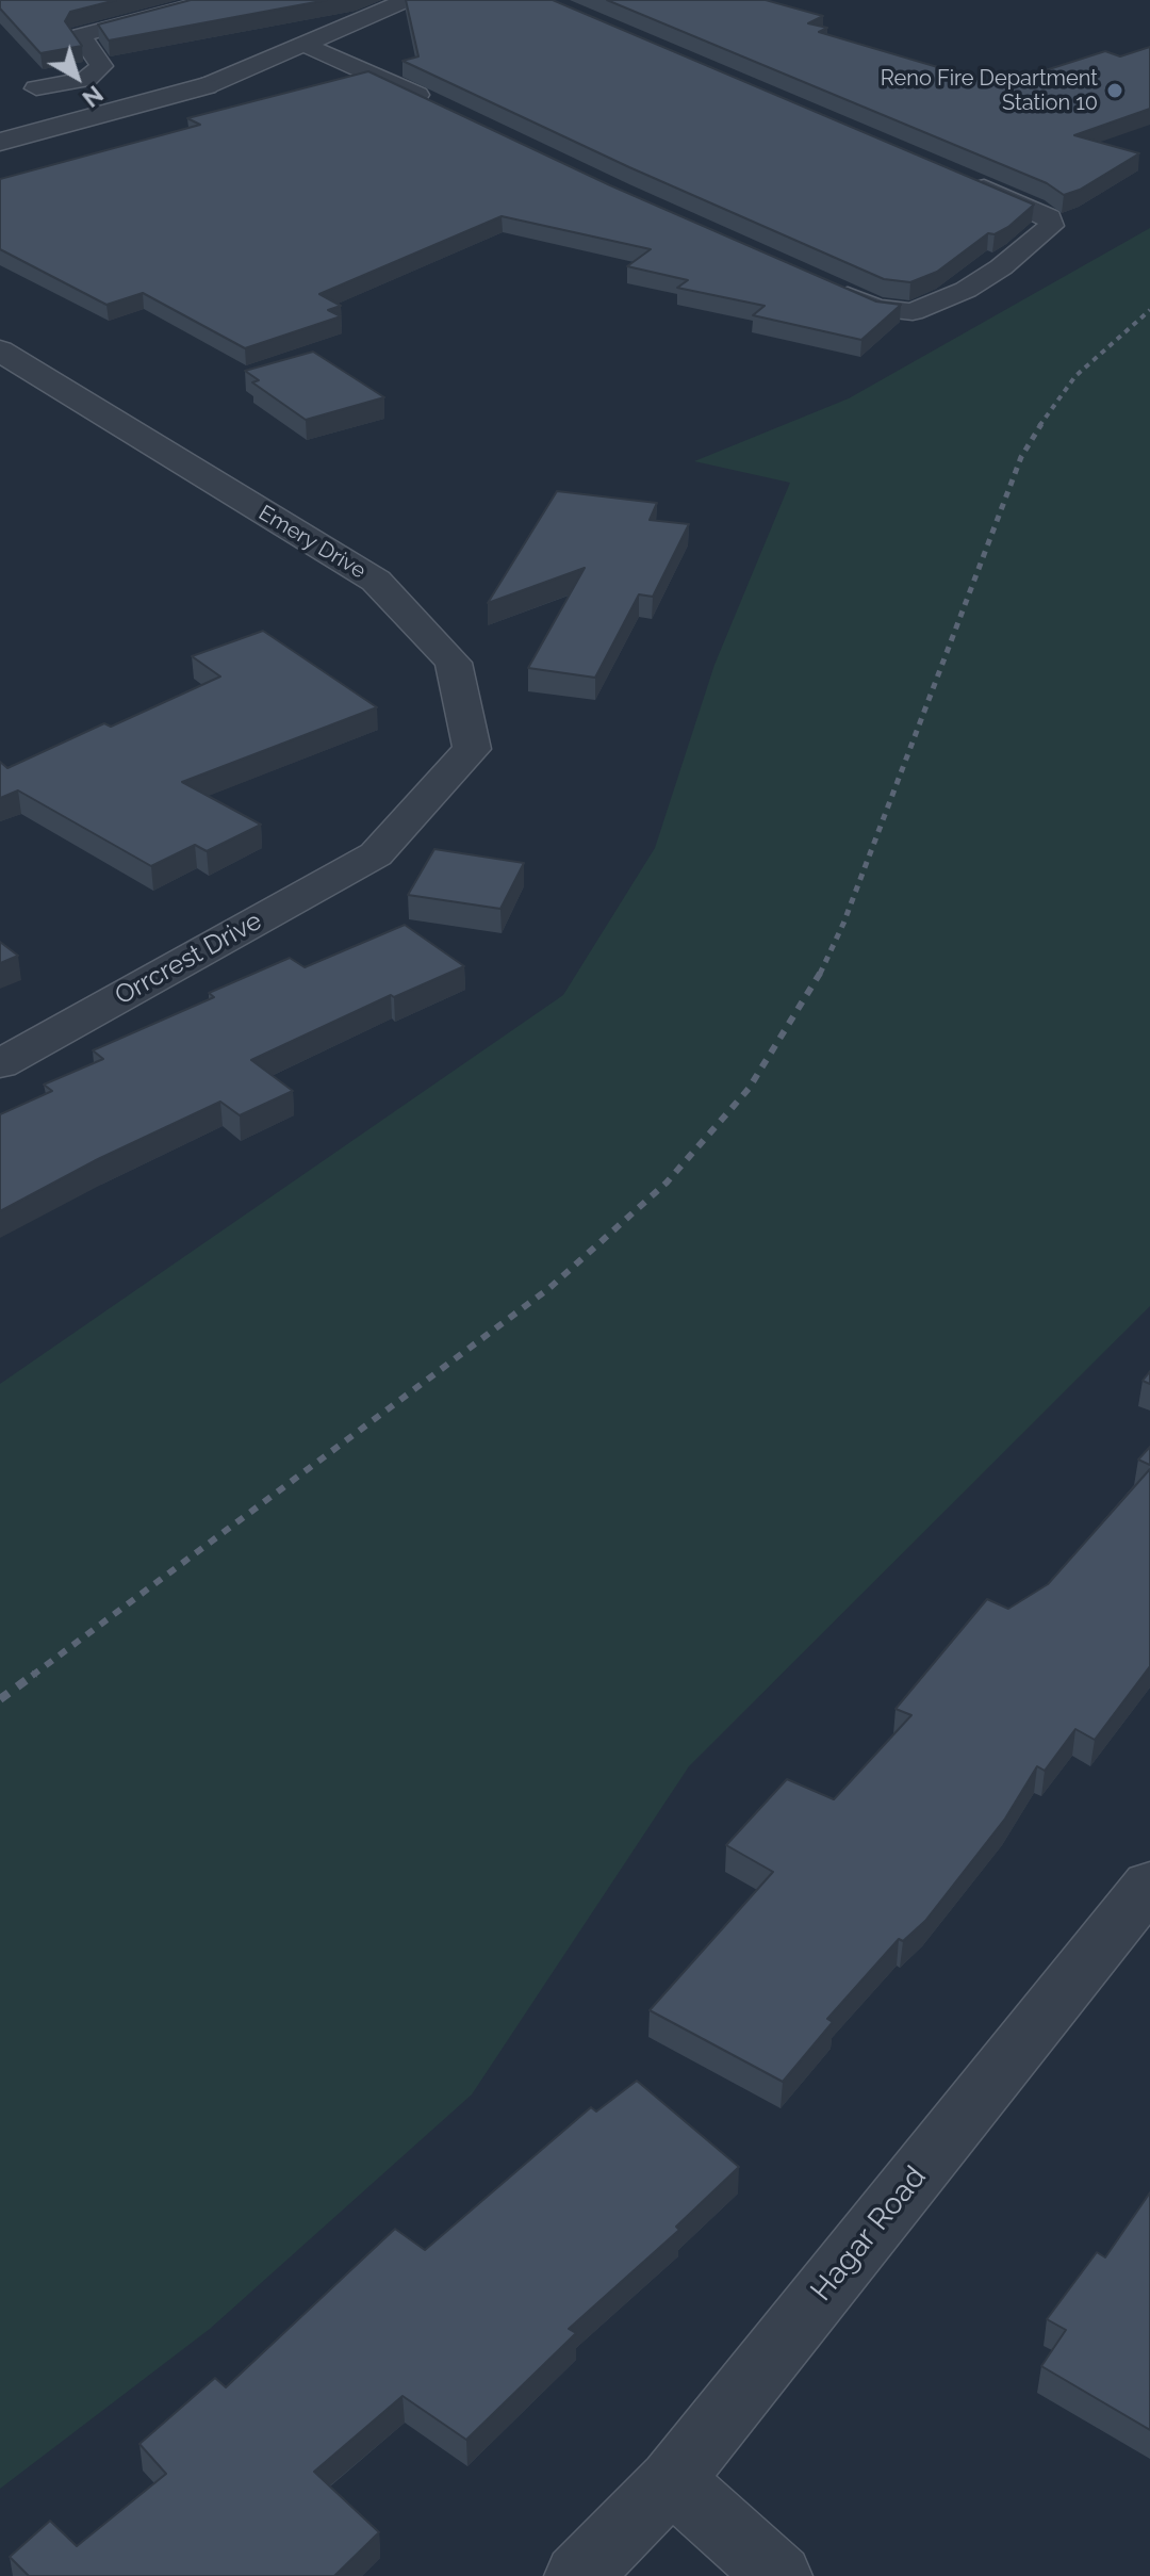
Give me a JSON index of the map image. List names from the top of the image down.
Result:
{
  "streets": {
    "street": ["Emery Drive", "Orrcrest Drive", "Hagar Road"]
  },
  "crossings": [
    ["Emery Drive", "Orrcrest Drive"]
  ],
  "places": ["Reno Fire Department Station 10"],
  "north": "bottom right"
}
